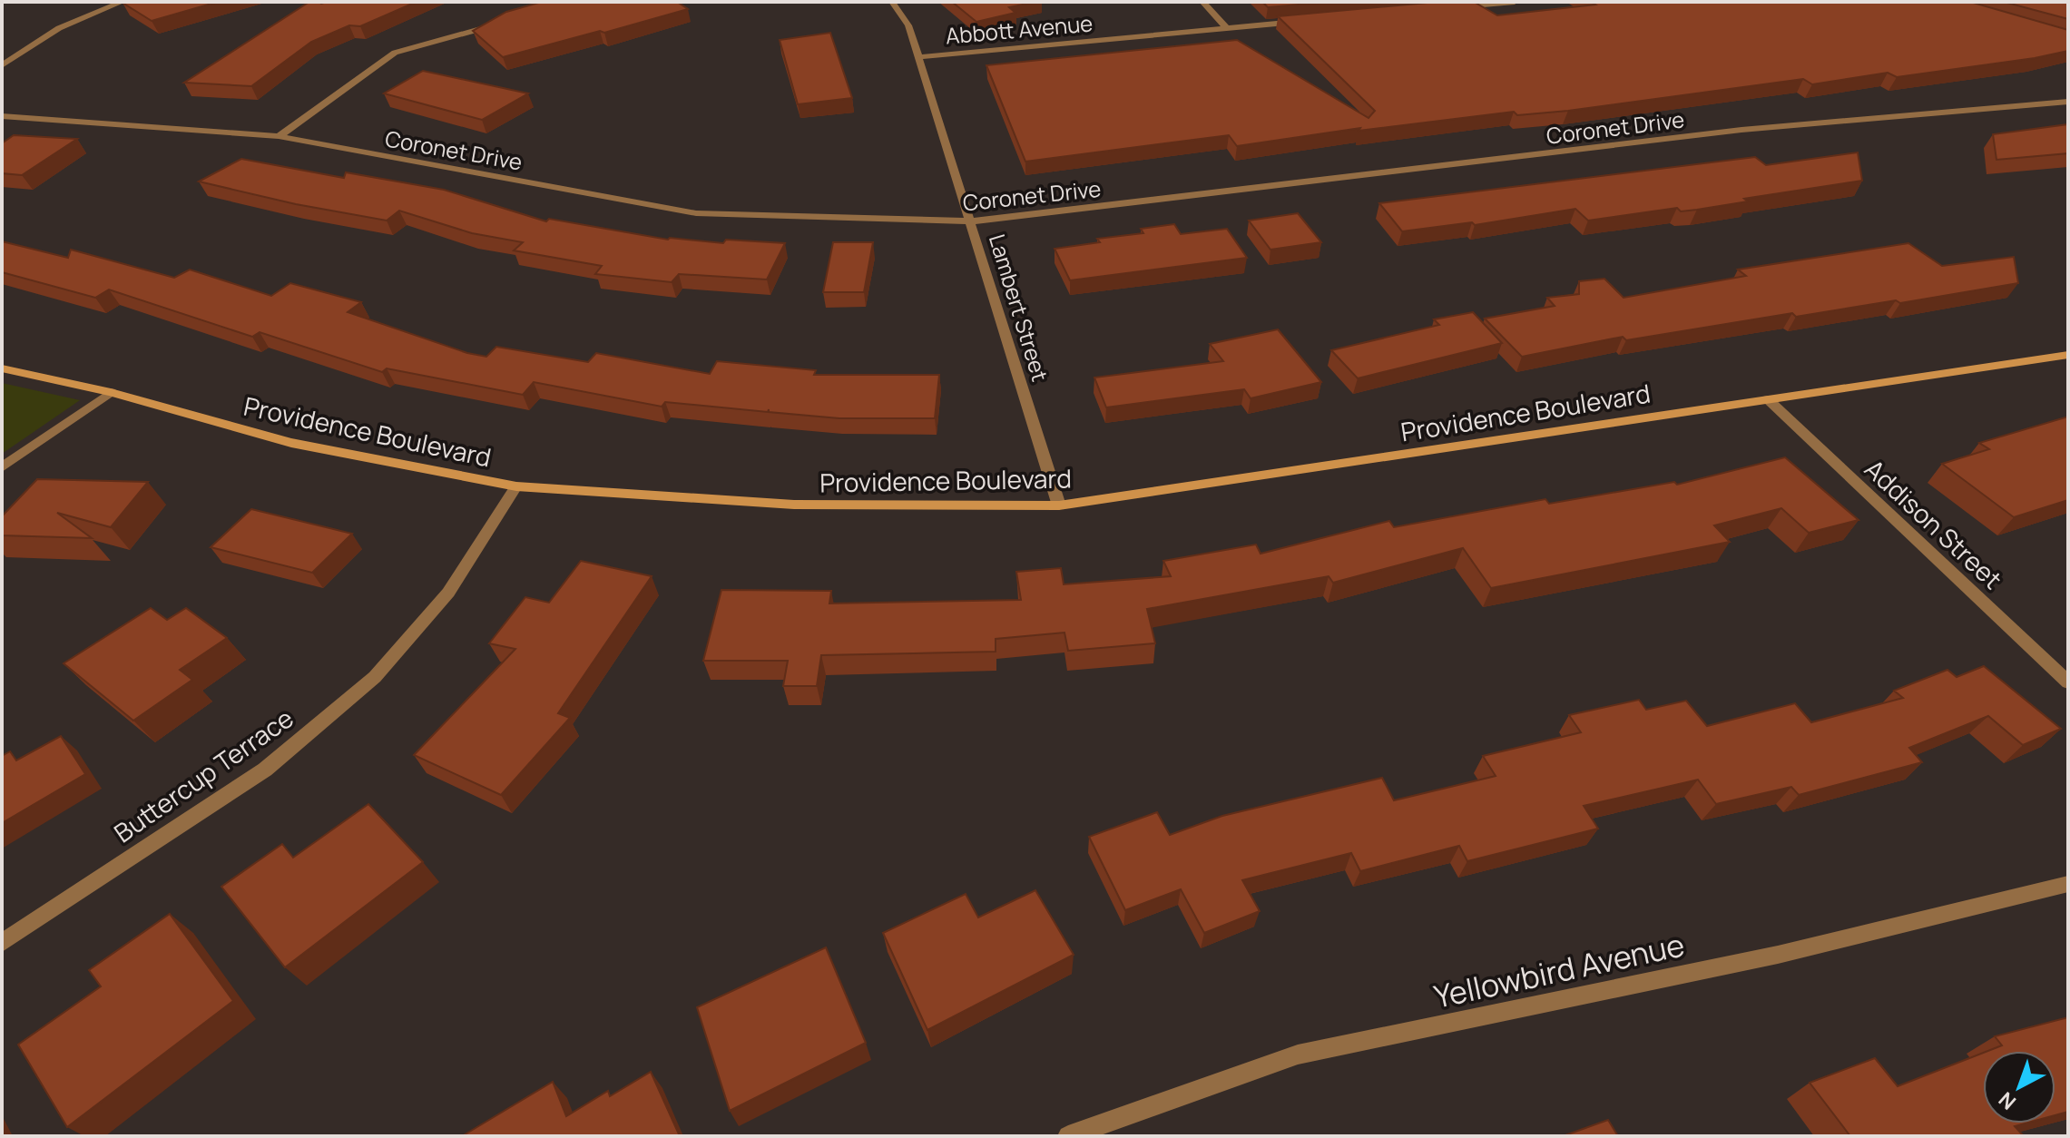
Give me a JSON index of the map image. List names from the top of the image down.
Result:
{
  "streets": {
    "main road": ["Providence Boulevard"],
    "street": [
      "Abbott Avenue",
      "Coronet Drive",
      "Lambert Street",
      "Addison Street",
      "Buttercup Terrace",
      "Yellowbird Avenue"
    ]
  },
  "crossings": [
    ["Abbott Avenue", "Lambert Street"],
    ["Coronet Drive", "Lambert Street"],
    ["Lambert Street", "Providence Boulevard"],
    ["Providence Boulevard", "Addison Street"],
    ["Providence Boulevard", "Buttercup Terrace"]
  ],
  "north": "bottom left"
}
